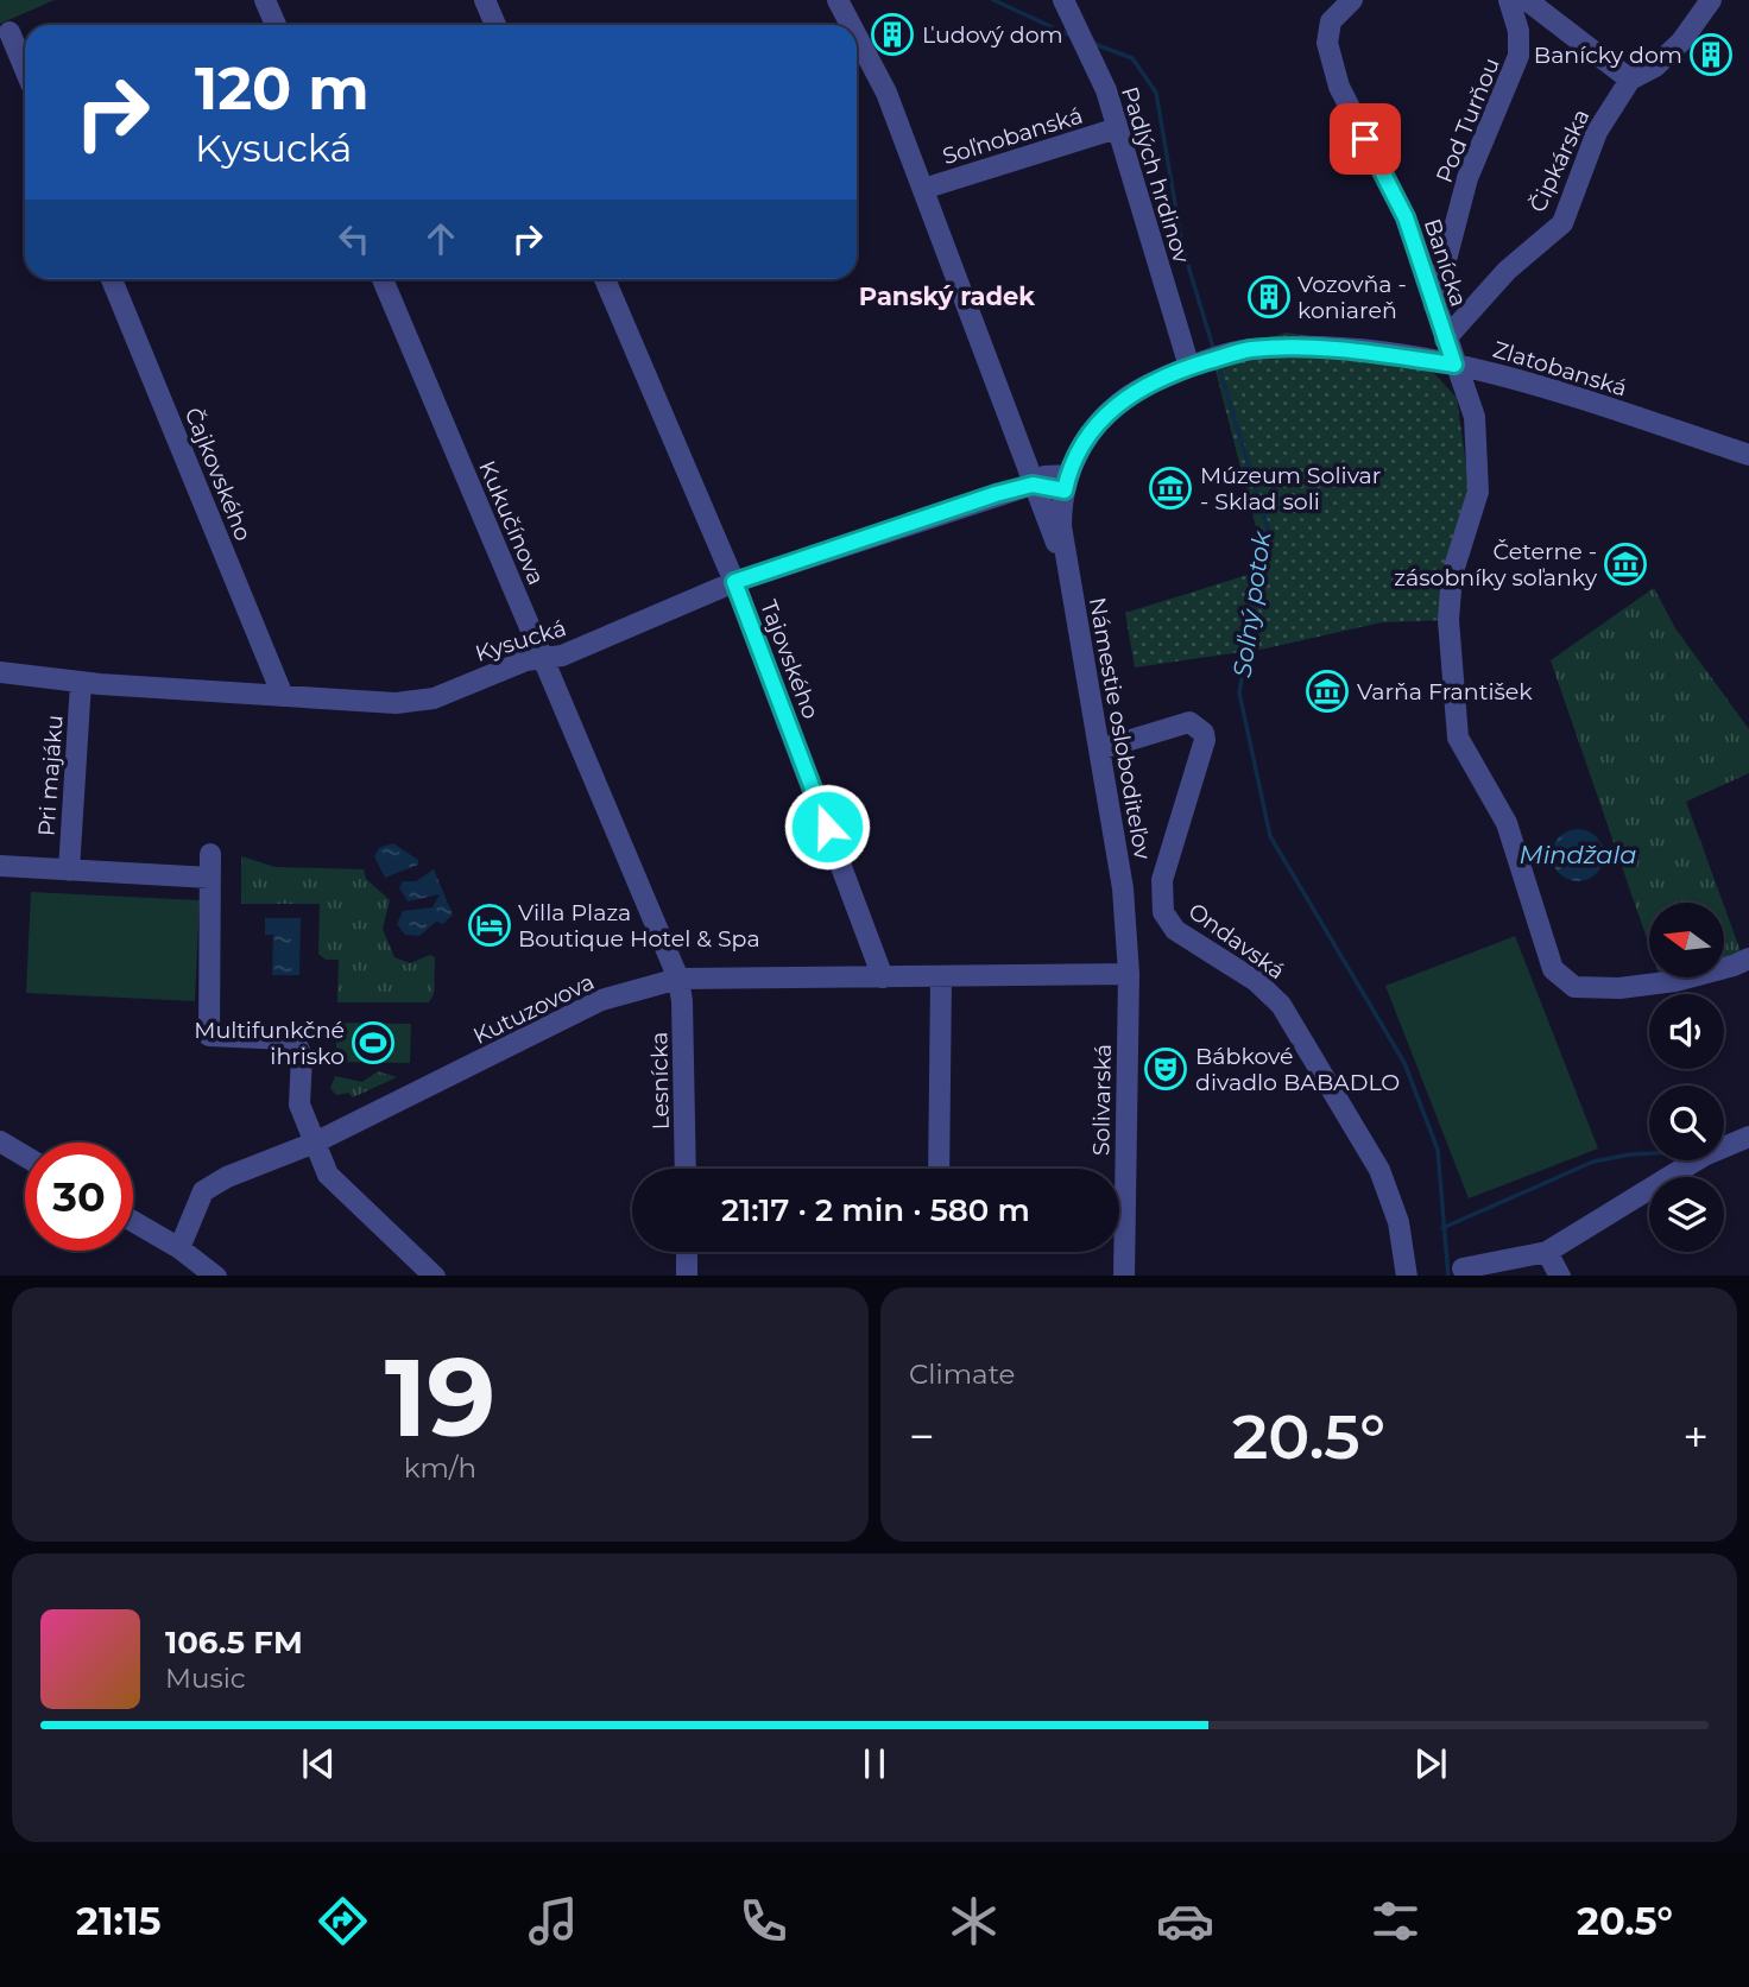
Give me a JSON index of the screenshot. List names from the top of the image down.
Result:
{
  "streets": {
    "street": [
      "Pod Turňou",
      "Soľnobanská",
      "Čipkárska",
      "Padlých hrdinov",
      "Banícka",
      "Zlatobanská",
      "Čajkovského",
      "Kukučínova",
      "Kysucká",
      "Tajovského",
      "Námestie osloboditeľov",
      "Pri majáku",
      "Ondavská",
      "Kutuzovova",
      "Lesnícka",
      "Solivarská"
    ]
  },
  "crossings": [
    ["Pod Turňou", "Banícka"],
    ["Soľnobanská", "Padlých hrdinov"],
    ["Soľnobanská", "Kysucká"],
    ["Soľnobanská", "Námestie osloboditeľov"],
    ["Čipkárska", "Banícka"],
    ["Padlých hrdinov", "Zlatobanská"],
    ["Banícka", "Zlatobanská"],
    ["Zlatobanská", "Námestie osloboditeľov"],
    ["Čajkovského", "Kysucká"],
    ["Kukučínova", "Kysucká"],
    ["Kukučínova", "Kutuzovova"],
    ["Kukučínova", "Lesnícka"],
    ["Kysucká", "Tajovského"],
    ["Kysucká", "Pri majáku"],
    ["Tajovského", "Kutuzovova"],
    ["Námestie osloboditeľov", "Ondavská"],
    ["Námestie osloboditeľov", "Kutuzovova"],
    ["Námestie osloboditeľov", "Solivarská"],
    ["Kutuzovova", "Lesnícka"],
    ["Kutuzovova", "Solivarská"]
  ],
  "districts": ["Panský radek"],
  "water": ["Soľný potok", "Mindžala"],
  "places": {
    "building": ["Ľudový dom", "Banícky dom", "Vozovňa - koniareň"],
    "museum": ["Múzeum Solivar - Sklad soli", "Četerne - zásobníky soľanky", "Varňa František"],
    "hotel": ["Villa Plaza Boutique Hotel & Spa"],
    "sports": ["Multifunkčné ihrisko"],
    "theatre": ["Bábkové divadlo BABADLO"]
  },
  "north": "left",
  "page": {
    "turn": ["120 m", "Kysucká"],
    "limit": "30",
    "trip": "21:17 · 2 min · 580 m",
    "tile": [
      ["19", "km/h"],
      "Climate"
    ],
    "heat": ["−", "20.5°", "+"],
    "song": ["106.5 FM", "Music"],
    "tabs": ["21:15", "20.5°"]
  }
}
